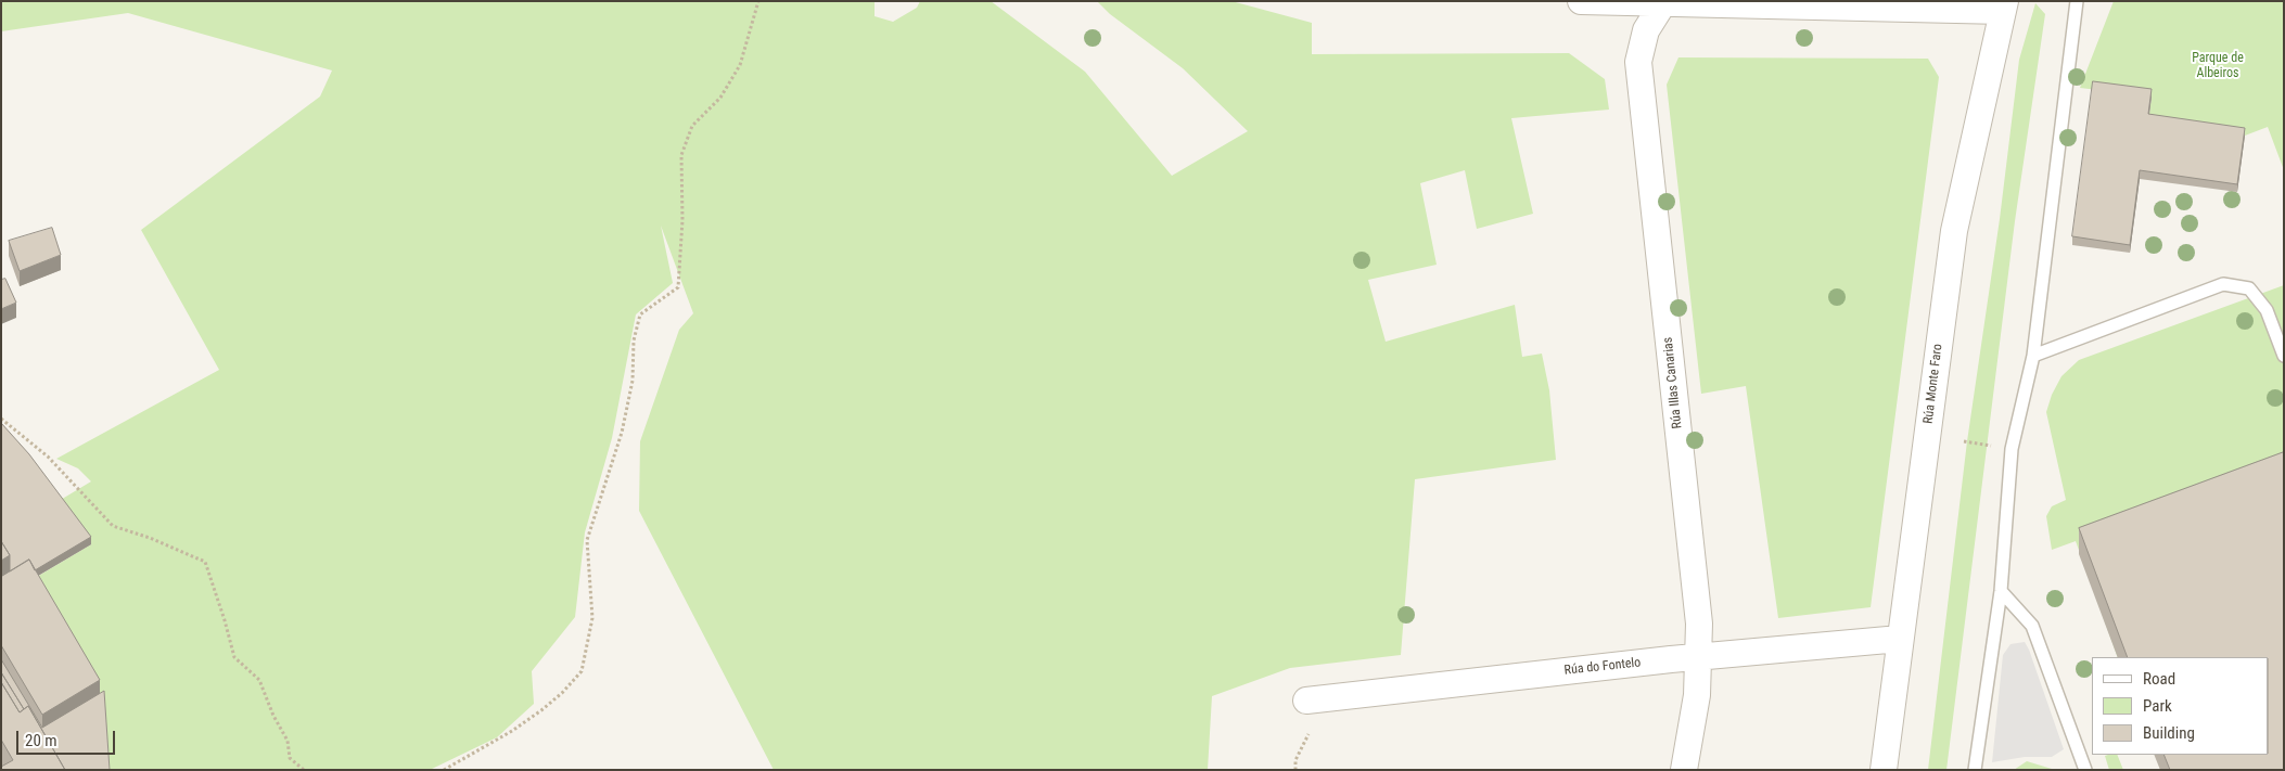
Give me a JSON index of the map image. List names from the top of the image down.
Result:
{
  "streets": {
    "street": ["Rúa Illas Canarias", "Rúa Monte Faro", "Rúa do Fontelo"]
  },
  "crossings": [
    ["Rúa Illas Canarias", "Rúa do Fontelo"],
    ["Rúa Monte Faro", "Rúa do Fontelo"]
  ],
  "parks": ["Parque de Albeiros"],
  "legend": ["Road", "Park", "Building"],
  "scale_bar": "20 m"
}
